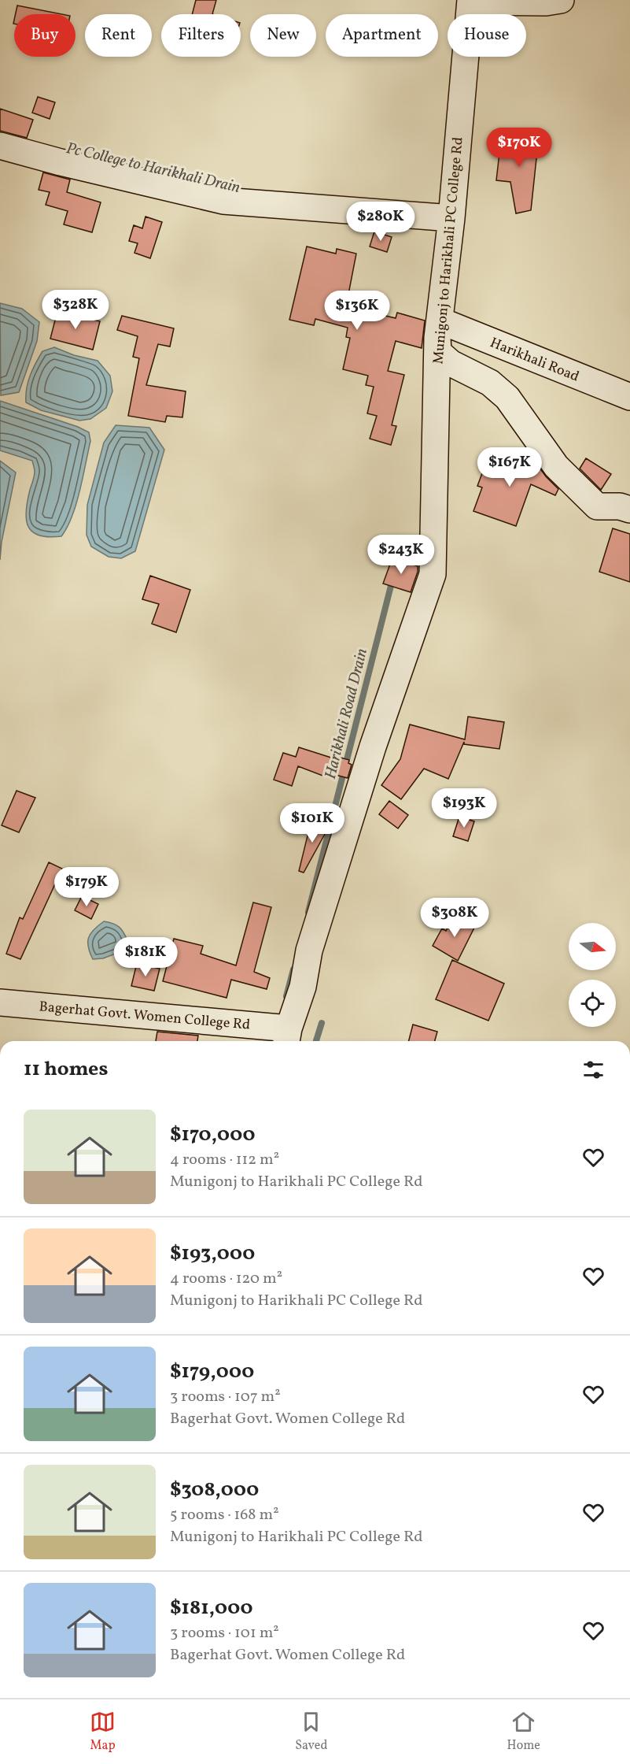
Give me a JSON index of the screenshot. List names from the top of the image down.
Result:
{
  "streets": {
    "street": ["Munigonj to Harikhali PC College Rd", "Harikhali Road", "Bagerhat Govt. Women College Rd"]
  },
  "crossings": [
    ["Munigonj to Harikhali PC College Rd", "Harikhali Road"],
    ["Munigonj to Harikhali PC College Rd", "Bagerhat Govt. Women College Rd"]
  ],
  "water": ["Pc College to Harikhali Drain", "Harikhali Road Drain"],
  "north": "right",
  "page": {
    "chip": [
      "Buy",
      "Rent",
      "Filters",
      "New",
      "Apartment",
      "House"
    ],
    "price": [
      "$170K",
      "$280K",
      "$328K",
      "$136K",
      "$167K",
      "$243K",
      "$193K",
      "$101K",
      "$179K",
      "$308K",
      "$181K"
    ],
    "heading": "11 homes",
    "list": [
      {
        "name": "$170,000",
        "note": "4 rooms · 112 m² · Munigonj to Harikhali PC College Rd"
      },
      {
        "name": "$193,000",
        "note": "4 rooms · 120 m² · Munigonj to Harikhali PC College Rd"
      },
      {
        "name": "$179,000",
        "note": "3 rooms · 107 m² · Bagerhat Govt. Women College Rd"
      },
      {
        "name": "$308,000",
        "note": "5 rooms · 168 m² · Munigonj to Harikhali PC College Rd"
      },
      {
        "name": "$181,000",
        "note": "3 rooms · 101 m² · Bagerhat Govt. Women College Rd"
      }
    ],
    "tabs": ["Map", "Saved", "Home"]
  }
}
